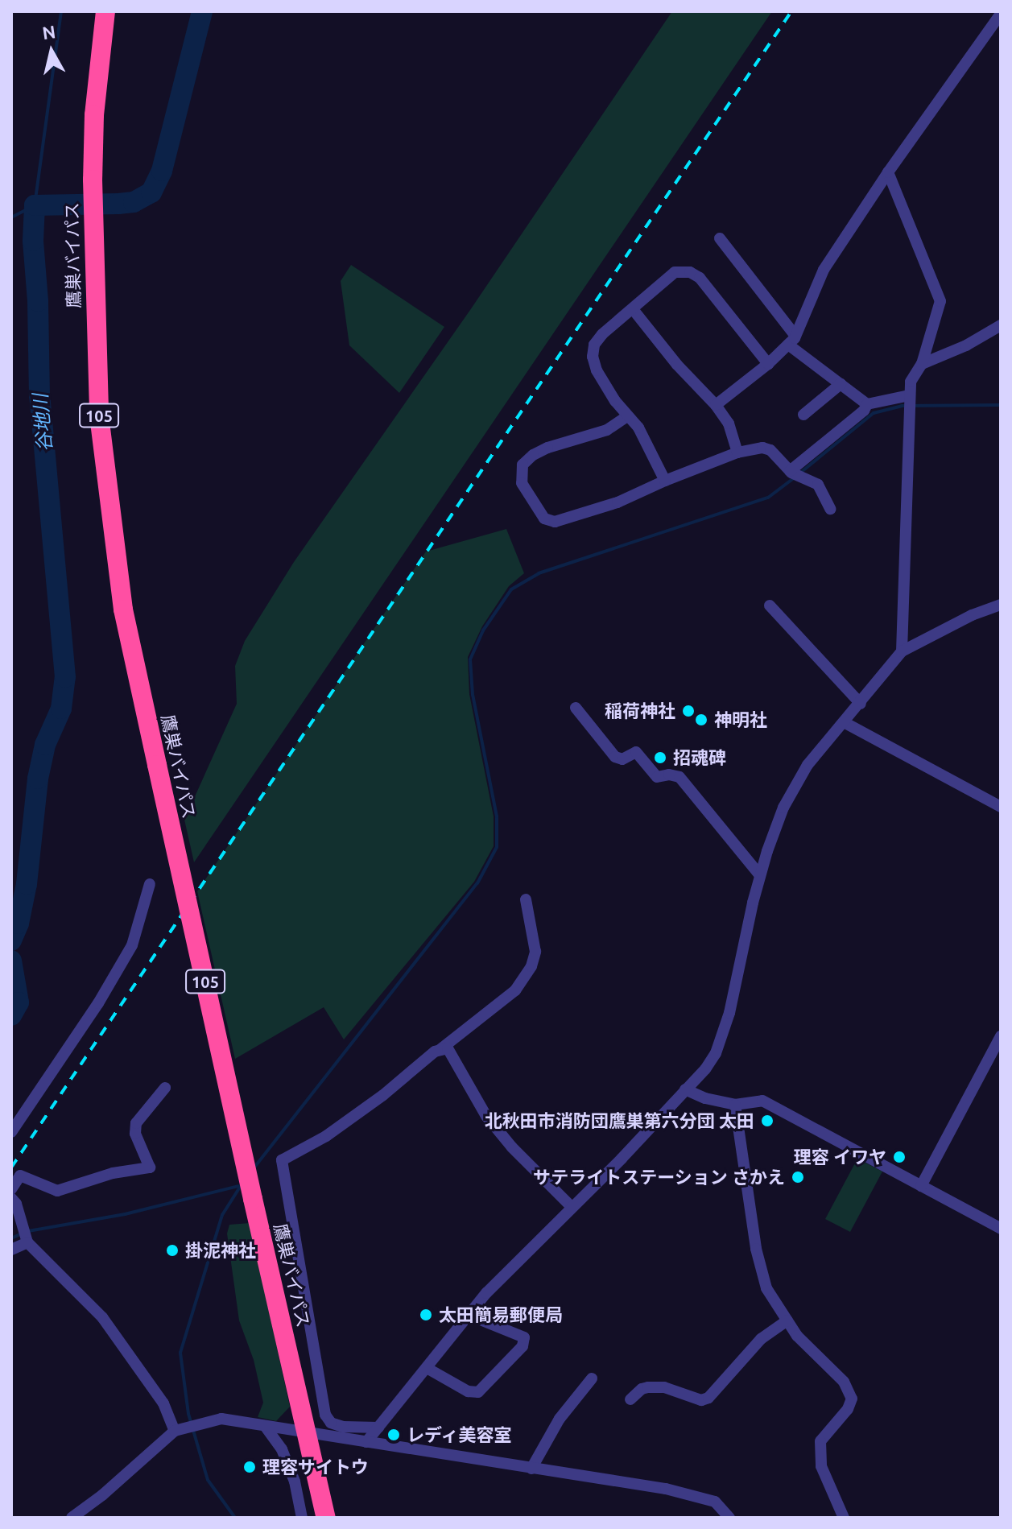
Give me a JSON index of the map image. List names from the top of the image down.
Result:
{
  "streets": {
    "highway": ["鷹巣バイパス", "105"]
  },
  "water": ["谷地川"],
  "places": [
    "稲荷神社",
    "神明社",
    "招魂碑",
    "北秋田市消防団鷹巣第六分団 太田",
    "理容 イワヤ",
    "サテライトステーション さかえ",
    "掛泥神社",
    "太田簡易郵便局",
    "レディ美容室",
    "理容サイトウ"
  ],
  "north": "top"
}
